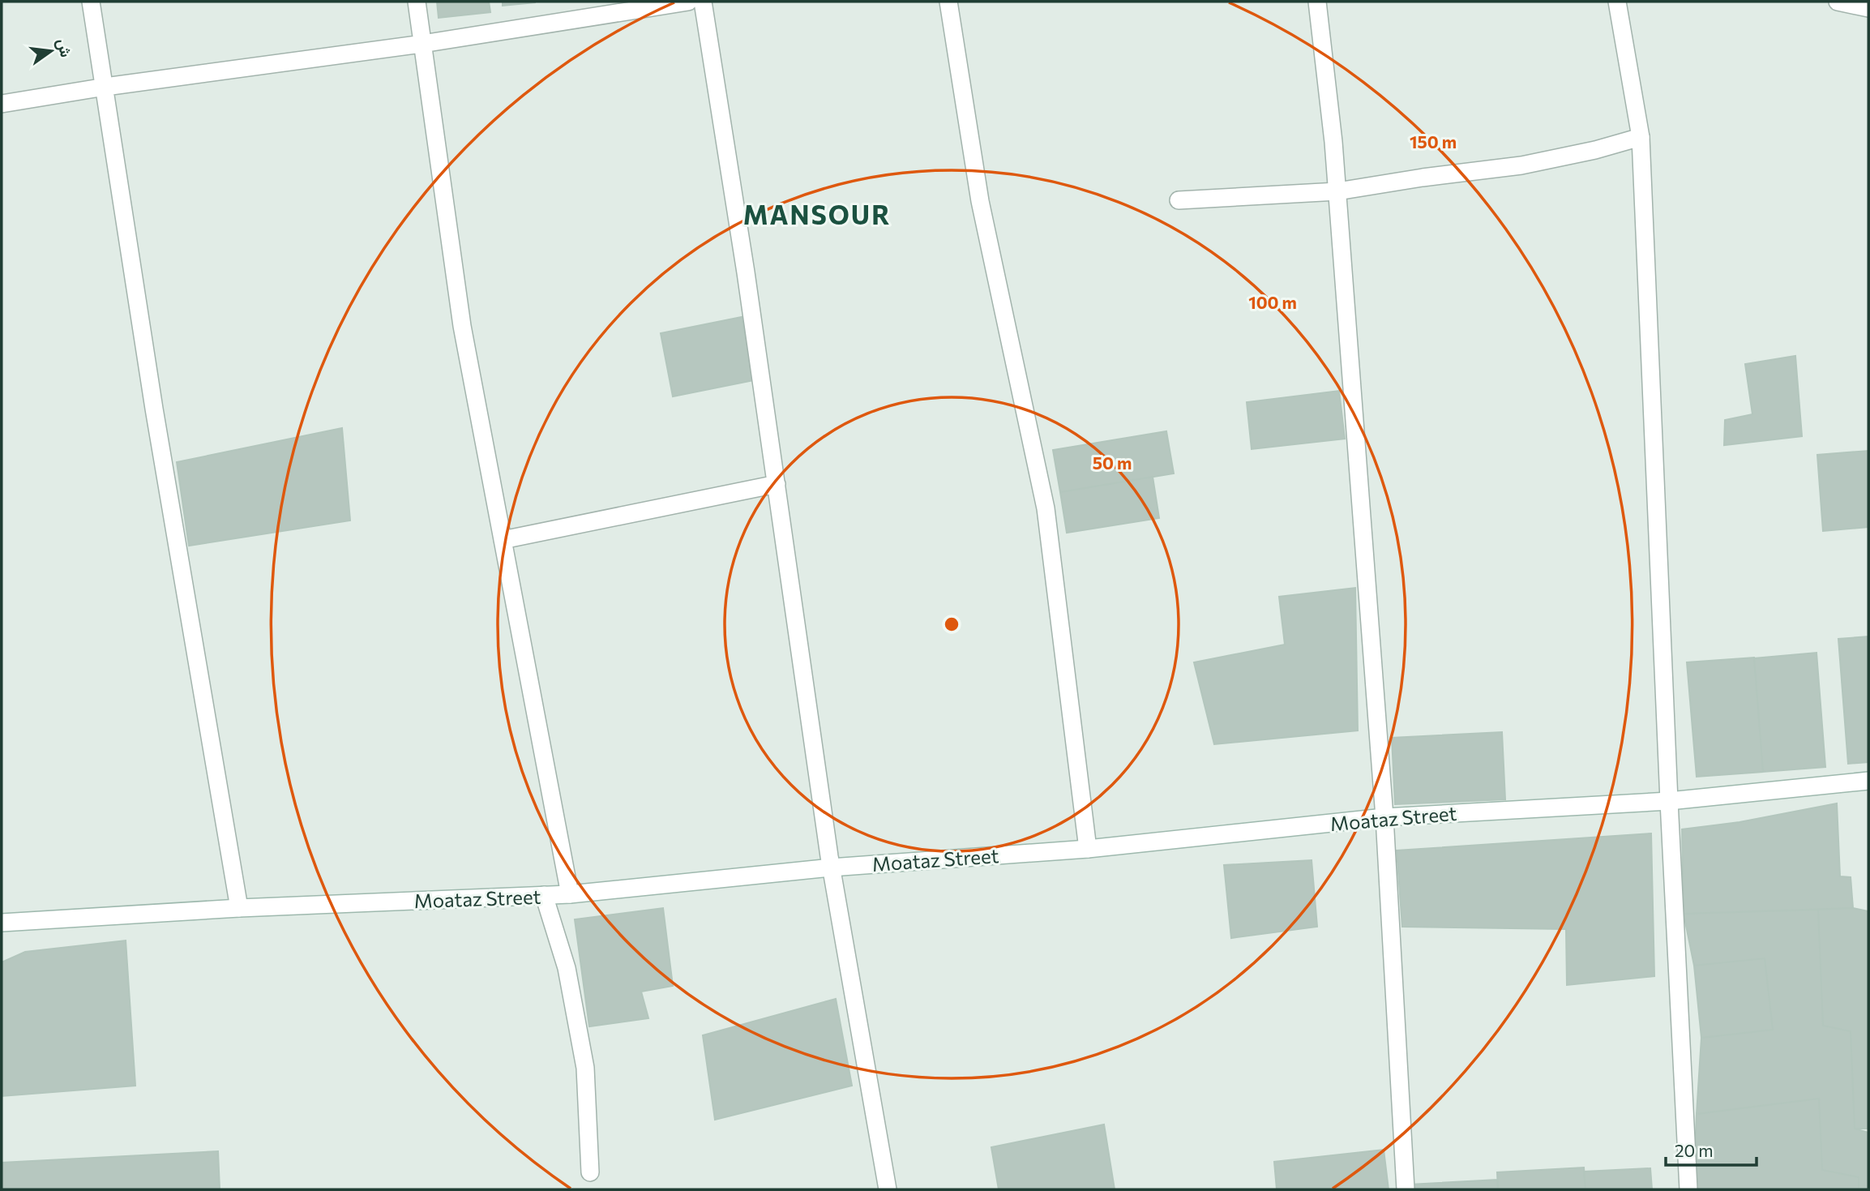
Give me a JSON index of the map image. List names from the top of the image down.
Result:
{
  "streets": {
    "street": ["Moataz Street"]
  },
  "districts": ["MANSOUR"],
  "scale_bar": "20 m",
  "north": "right",
  "rings": ["150 m", "100 m", "50 m"]
}
